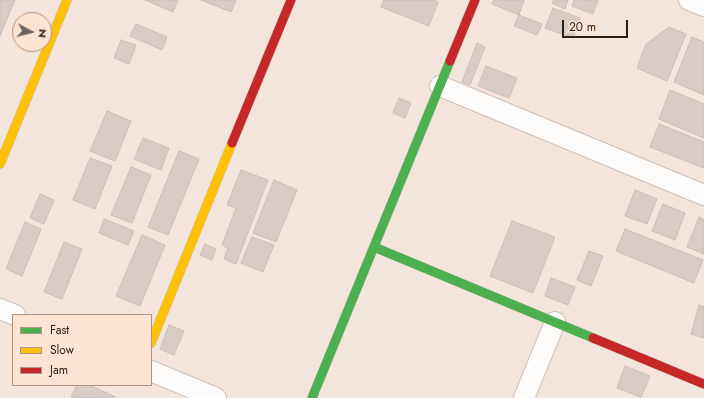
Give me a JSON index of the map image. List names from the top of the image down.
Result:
{
  "legend": ["Fast", "Slow", "Jam"],
  "scale_bar": "20 m",
  "north": "right"
}
